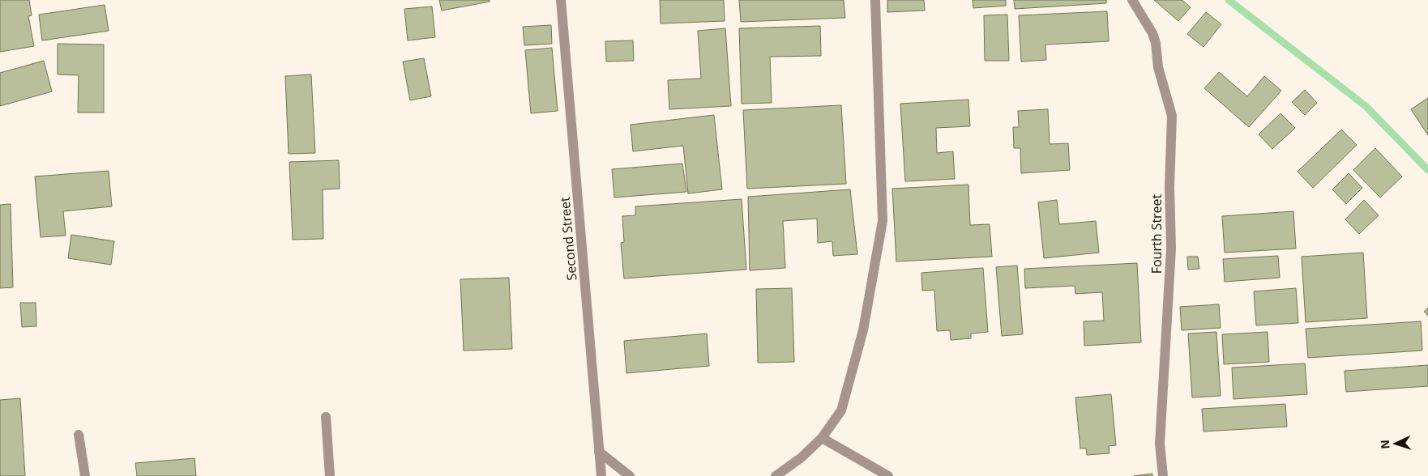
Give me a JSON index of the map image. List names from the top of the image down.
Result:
{
  "streets": {
    "street": ["Fourth Street", "Second Street"]
  },
  "north": "left"
}
